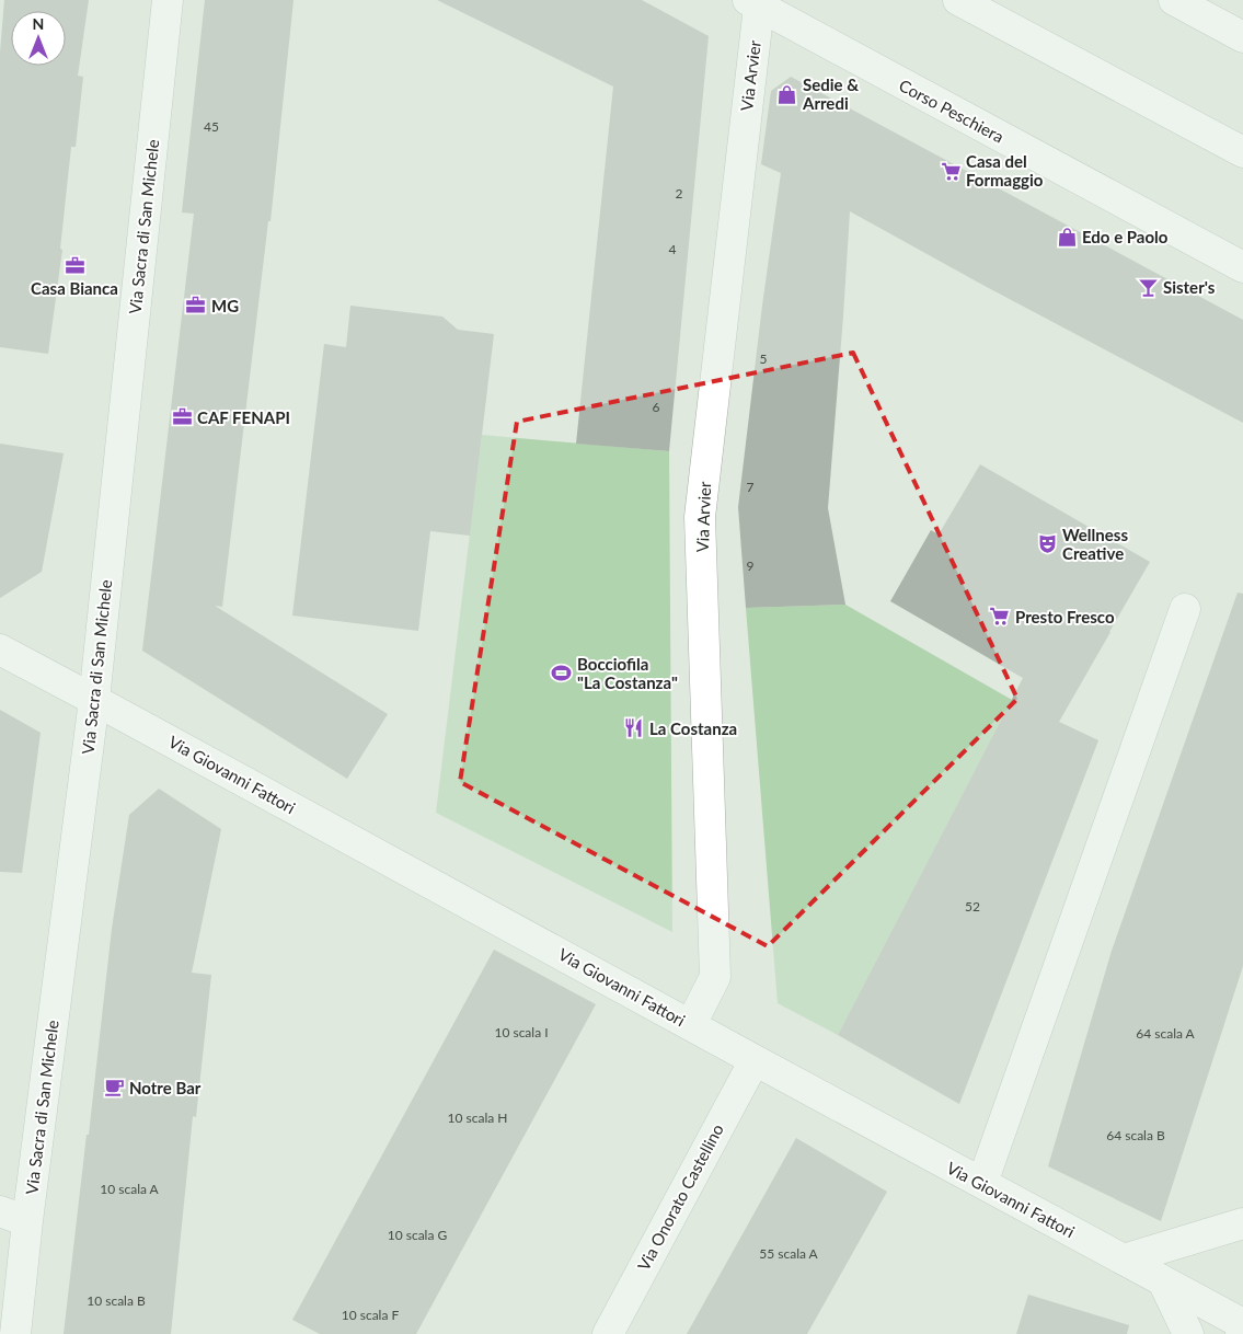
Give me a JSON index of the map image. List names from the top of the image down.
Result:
{
  "streets": {
    "street": [
      "Via Arvier",
      "Corso Peschiera",
      "Via Sacra di San Michele",
      "Via Giovanni Fattori",
      "Via Onorato Castellino"
    ]
  },
  "crossings": [
    ["Via Arvier", "Corso Peschiera"],
    ["Via Arvier", "Via Giovanni Fattori"],
    ["Via Sacra di San Michele", "Via Giovanni Fattori"],
    ["Via Giovanni Fattori", "Via Onorato Castellino"]
  ],
  "places": {
    "shop": ["Sedie & Arredi", "Edo e Paolo"],
    "supermarket": ["Casa del Formaggio", "Presto Fresco"],
    "office": ["Casa Bianca", "MG", "CAF FENAPI"],
    "bar": ["Sister's"],
    "theatre": ["Wellness Creative"],
    "sports": ["Bocciofila \"La Costanza\""],
    "restaurant": ["La Costanza"],
    "cafe": ["Notre Bar"]
  },
  "house_numbers": [
    "45",
    "2",
    "4",
    "5",
    "6",
    "7",
    "9",
    "52",
    "10 scala I",
    "64 scala A",
    "10 scala H",
    "64 scala B",
    "10 scala A",
    "10 scala G",
    "55 scala A",
    "10 scala B",
    "10 scala F"
  ],
  "north": "top"
}
